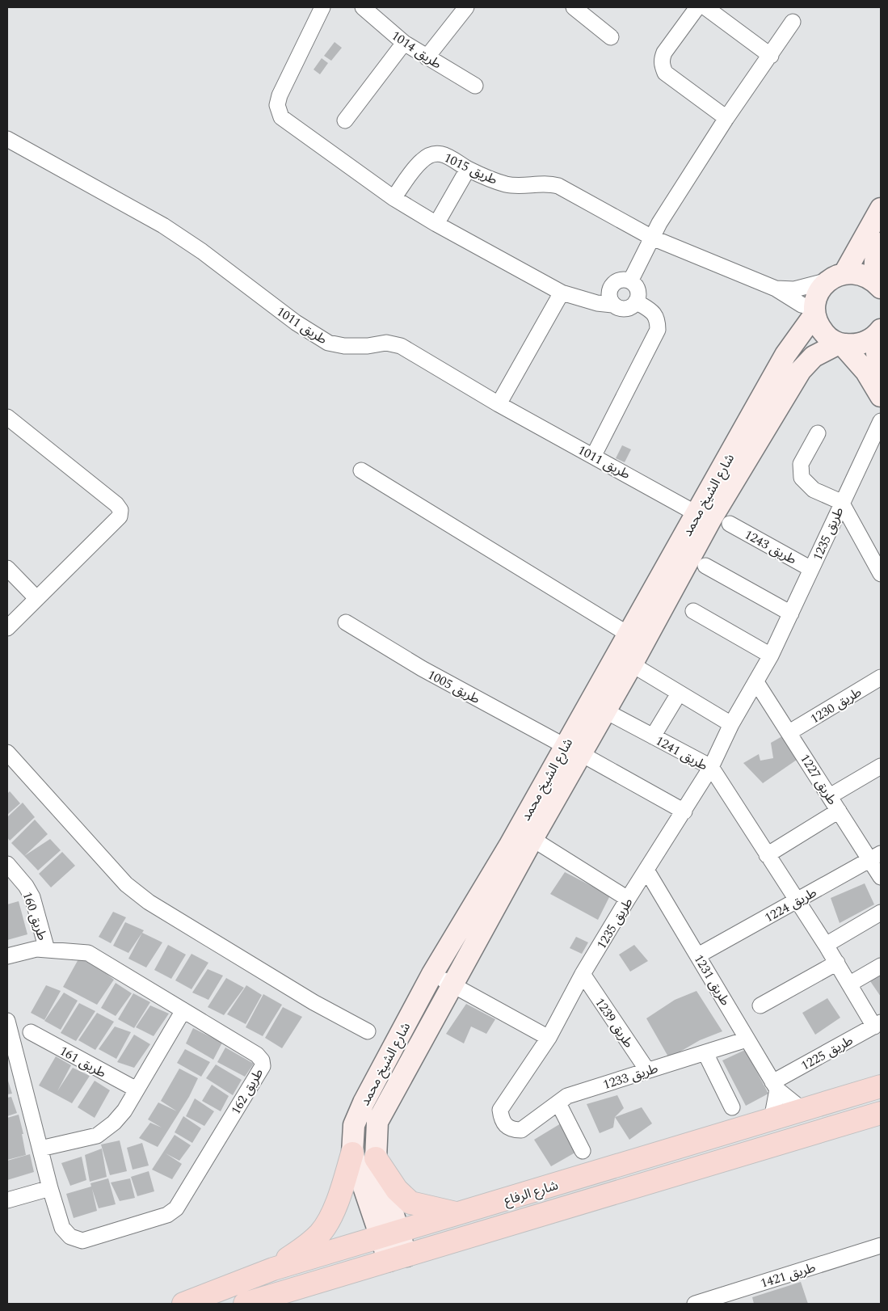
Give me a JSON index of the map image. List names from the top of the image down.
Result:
{
  "streets": {
    "main road": ["شارع الرفاع"],
    "street": [
      "طريق 1014",
      "طريق 1015",
      "طريق 1011",
      "شارع الشيخ محمد",
      "طريق 1235",
      "طريق 1243",
      "طريق 1005",
      "طريق 1230",
      "طريق 1241",
      "طريق 1227",
      "طريق 1224",
      "طريق 160",
      "طريق 1231",
      "طريق 1239",
      "طريق 1225",
      "طريق 161",
      "طريق 1233",
      "طريق 162",
      "طريق 1421"
    ]
  },
  "crossings": [
    ["طريق 1015", "شارع الشيخ محمد"],
    ["طريق 1011", "شارع الشيخ محمد"],
    ["شارع الشيخ محمد", "طريق 1005"],
    ["شارع الشيخ محمد", "طريق 1241"],
    ["شارع الشيخ محمد", "شارع الرفاع"],
    ["طريق 1235", "طريق 1243"],
    ["طريق 1235", "طريق 1241"],
    ["طريق 1235", "طريق 1227"],
    ["طريق 1235", "طريق 1231"],
    ["طريق 1235", "طريق 1239"],
    ["طريق 1235", "طريق 1233"],
    ["طريق 1230", "طريق 1227"],
    ["طريق 1241", "طريق 1224"],
    ["طريق 1241", "طريق 1225"],
    ["طريق 1227", "طريق 1224"],
    ["طريق 1224", "طريق 1231"],
    ["طريق 160", "طريق 162"],
    ["طريق 1231", "طريق 1225"],
    ["طريق 1231", "طريق 1233"],
    ["طريق 1231", "شارع الرفاع"],
    ["طريق 1239", "طريق 1233"]
  ]
}
